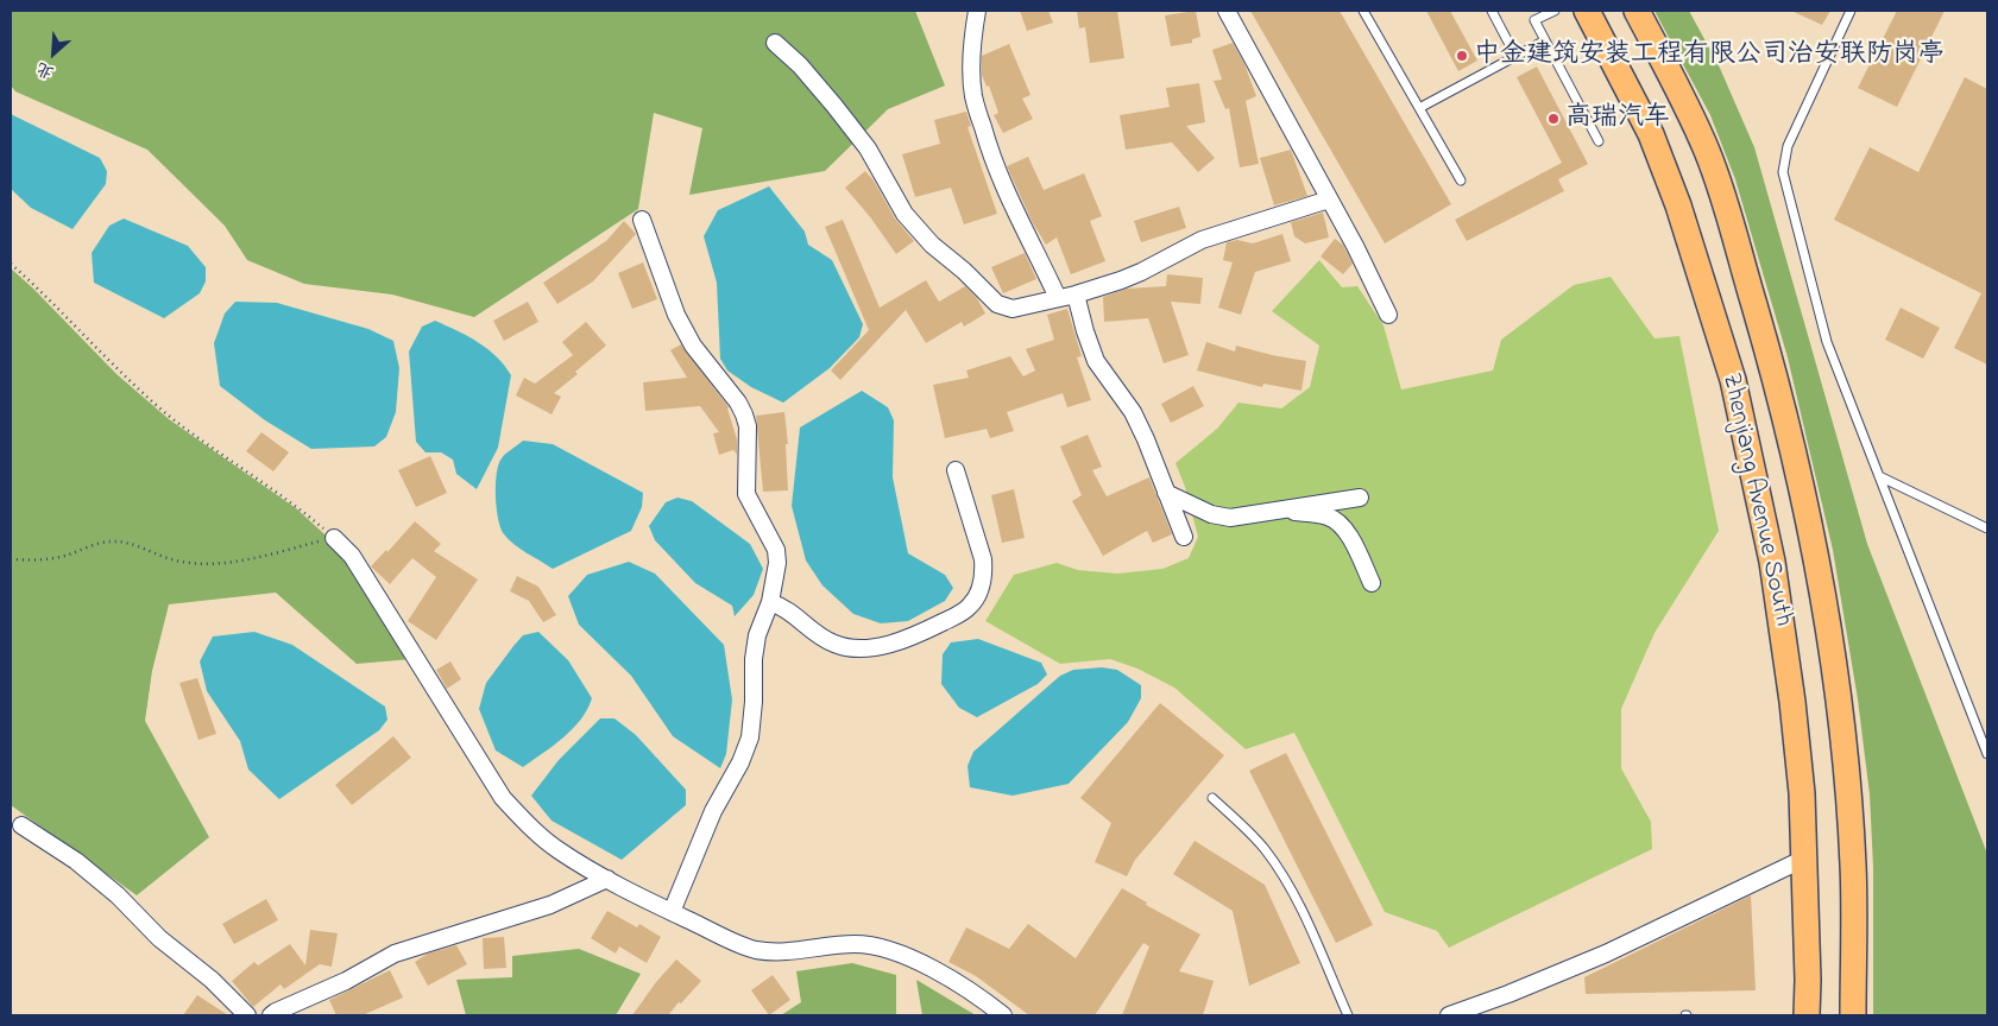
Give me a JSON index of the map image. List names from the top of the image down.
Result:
{
  "streets": {
    "main road": ["Zhenjiang Avenue South"]
  },
  "places": ["中金建筑安装工程有限公司治安联防岗亭", "高瑞汽车"],
  "north": "bottom left"
}
